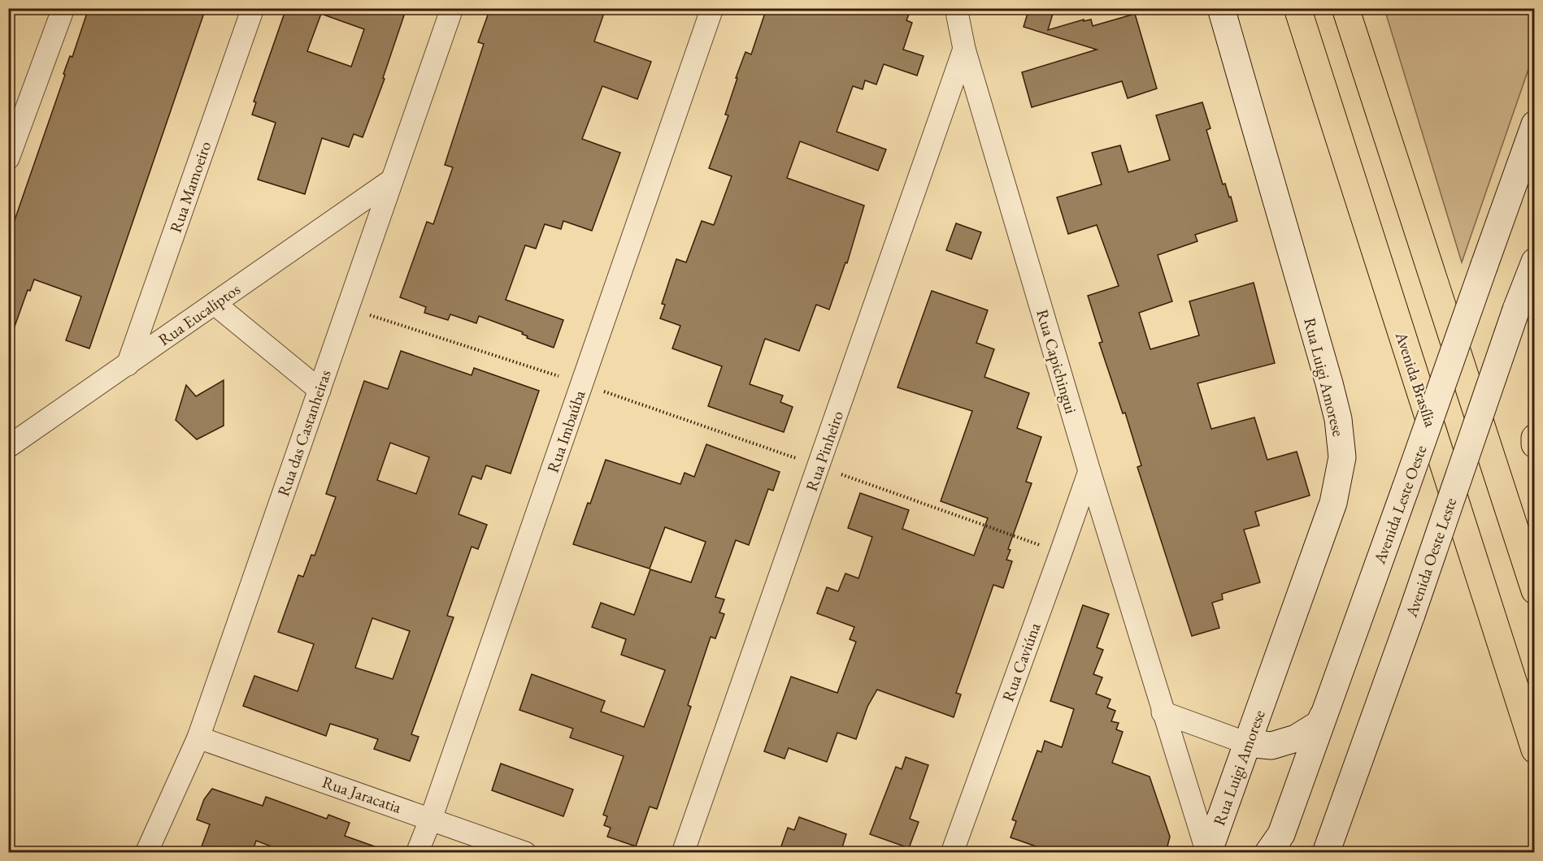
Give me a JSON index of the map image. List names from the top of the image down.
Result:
{
  "streets": {
    "highway": ["Avenida Brasília"],
    "street": [
      "Rua Mamoeiro",
      "Rua Eucaliptos",
      "Rua Capichingui",
      "Rua Luigi Amorese",
      "Rua Imbaúba",
      "Rua das Castanheiras",
      "Rua Pinheiro",
      "Avenida Leste Oeste",
      "Avenida Oeste Leste",
      "Rua Caviúna",
      "Rua Jaracatia"
    ]
  },
  "crossings": [
    ["Rua Mamoeiro", "Rua Eucaliptos"],
    ["Rua Eucaliptos", "Rua das Castanheiras"],
    ["Rua Capichingui", "Rua Luigi Amorese"],
    ["Rua Capichingui", "Rua Pinheiro"],
    ["Rua Capichingui", "Rua Caviúna"],
    ["Rua Imbaúba", "Rua Jaracatia"],
    ["Rua das Castanheiras", "Rua Jaracatia"]
  ]
}
